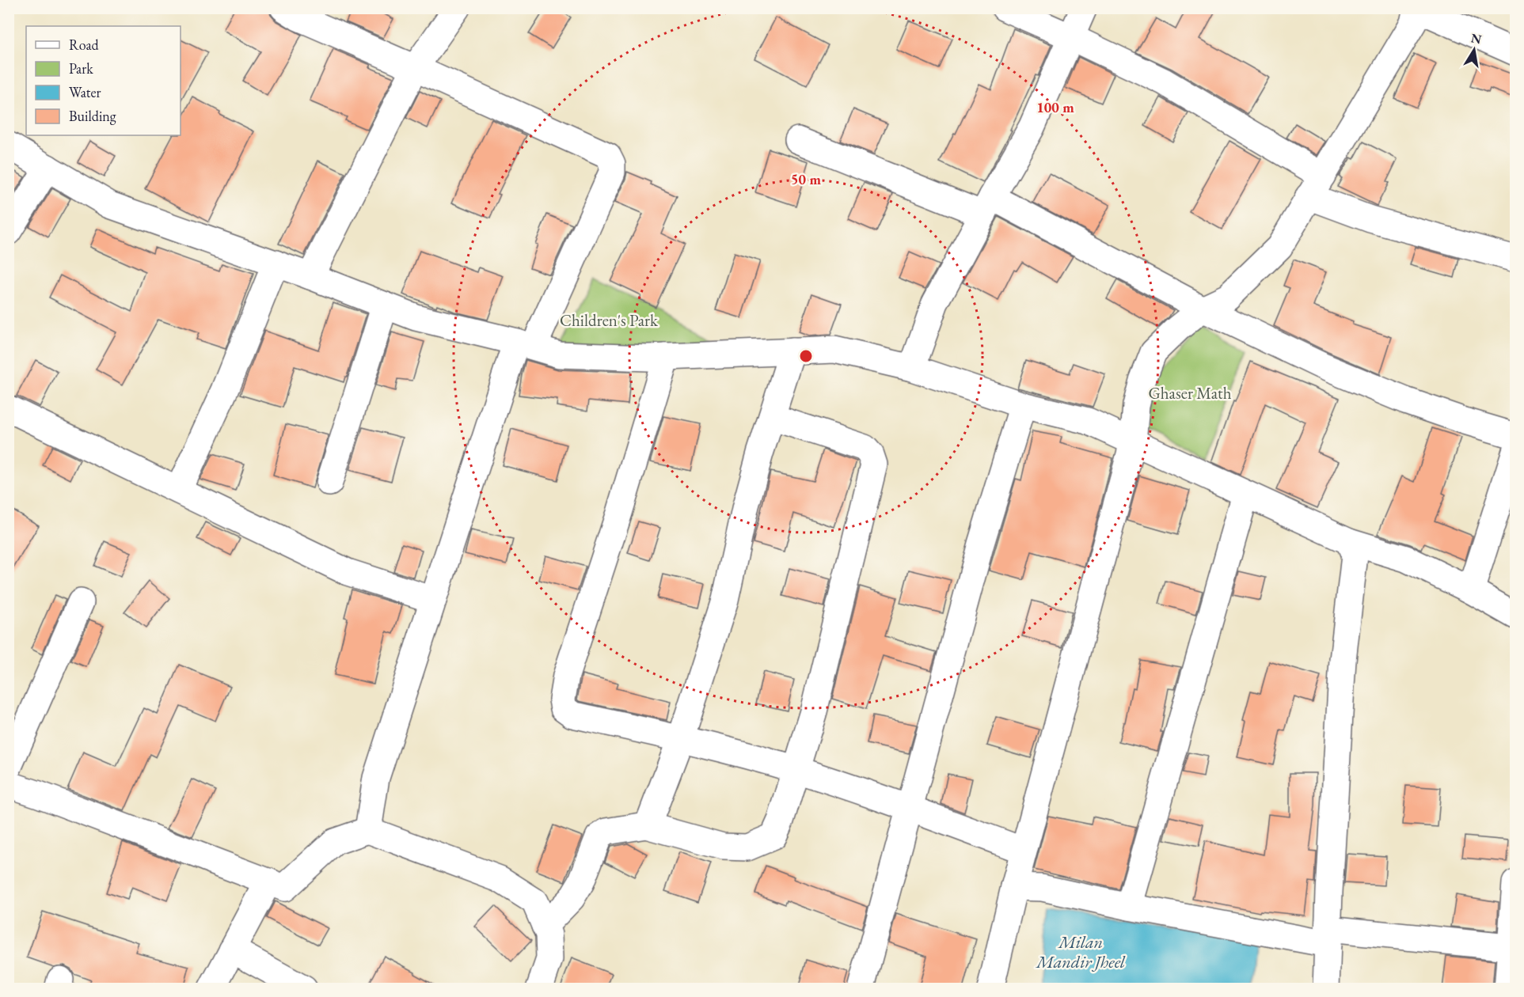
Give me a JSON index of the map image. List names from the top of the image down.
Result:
{
  "water": ["Milan Mandir Jheel"],
  "parks": ["Children's Park", "Ghaser Math"],
  "legend": [
    "Road",
    "Park",
    "Water",
    "Building"
  ],
  "north": "top",
  "rings": ["100 m", "50 m"]
}
